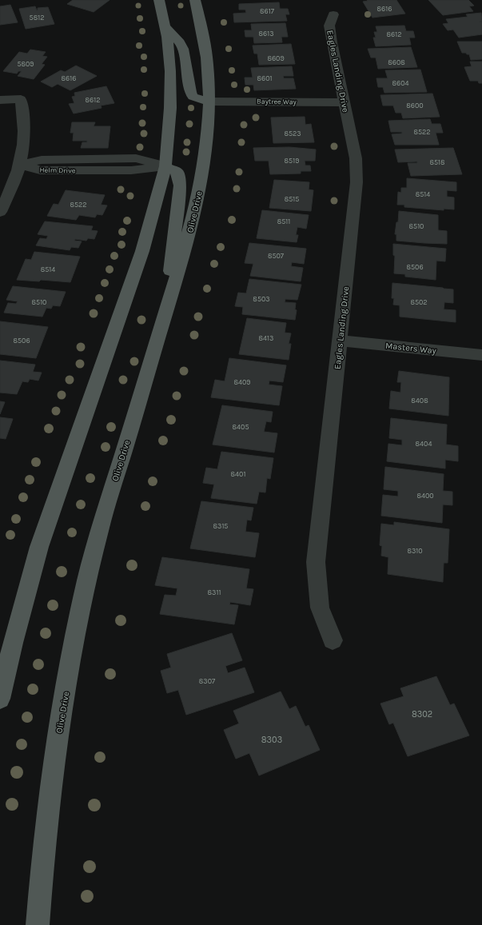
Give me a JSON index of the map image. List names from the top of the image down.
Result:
{
  "streets": {
    "main road": ["Olive Drive"],
    "street": [
      "Eagles Landing Drive",
      "Baytree Way",
      "Helm Drive",
      "Masters Way"
    ]
  },
  "crossings": [
    ["Eagles Landing Drive", "Baytree Way"],
    ["Eagles Landing Drive", "Masters Way"],
    ["Baytree Way", "Olive Drive"]
  ],
  "house_numbers": [
    "8616",
    "8617",
    "5812",
    "8613",
    "8612",
    "8609",
    "8608",
    "5809",
    "8616",
    "8601",
    "8604",
    "8612",
    "8600",
    "8522",
    "8523",
    "8519",
    "8518",
    "8514",
    "8515",
    "8522",
    "8511",
    "8510",
    "8507",
    "8506",
    "8514",
    "8503",
    "8510",
    "8502",
    "8413",
    "8506",
    "8409",
    "8408",
    "8405",
    "8404",
    "8401",
    "8400",
    "8315",
    "8310",
    "8311",
    "8307",
    "8302",
    "8303"
  ]
}
